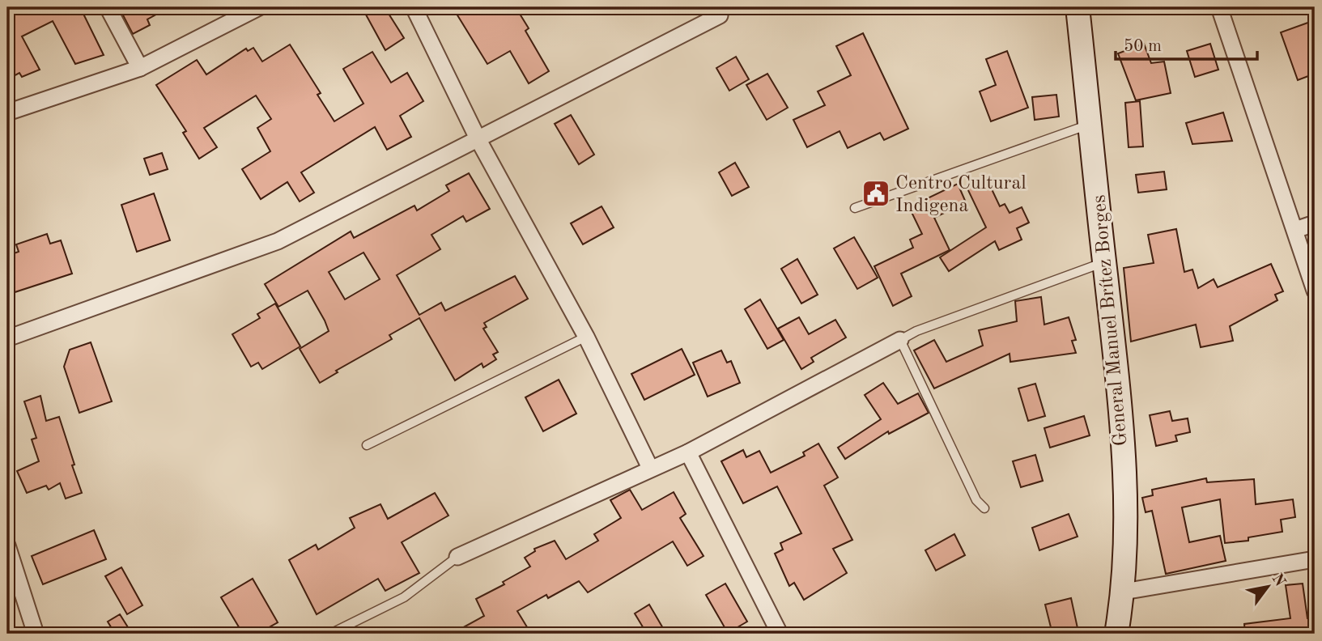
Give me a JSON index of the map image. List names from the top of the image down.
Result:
{
  "streets": {
    "street": ["General Manuel Brítez Borges"]
  },
  "places": {
    "public building": ["Centro Cultural Indigena"]
  },
  "scale_bar": "50 m",
  "north": "top right"
}
